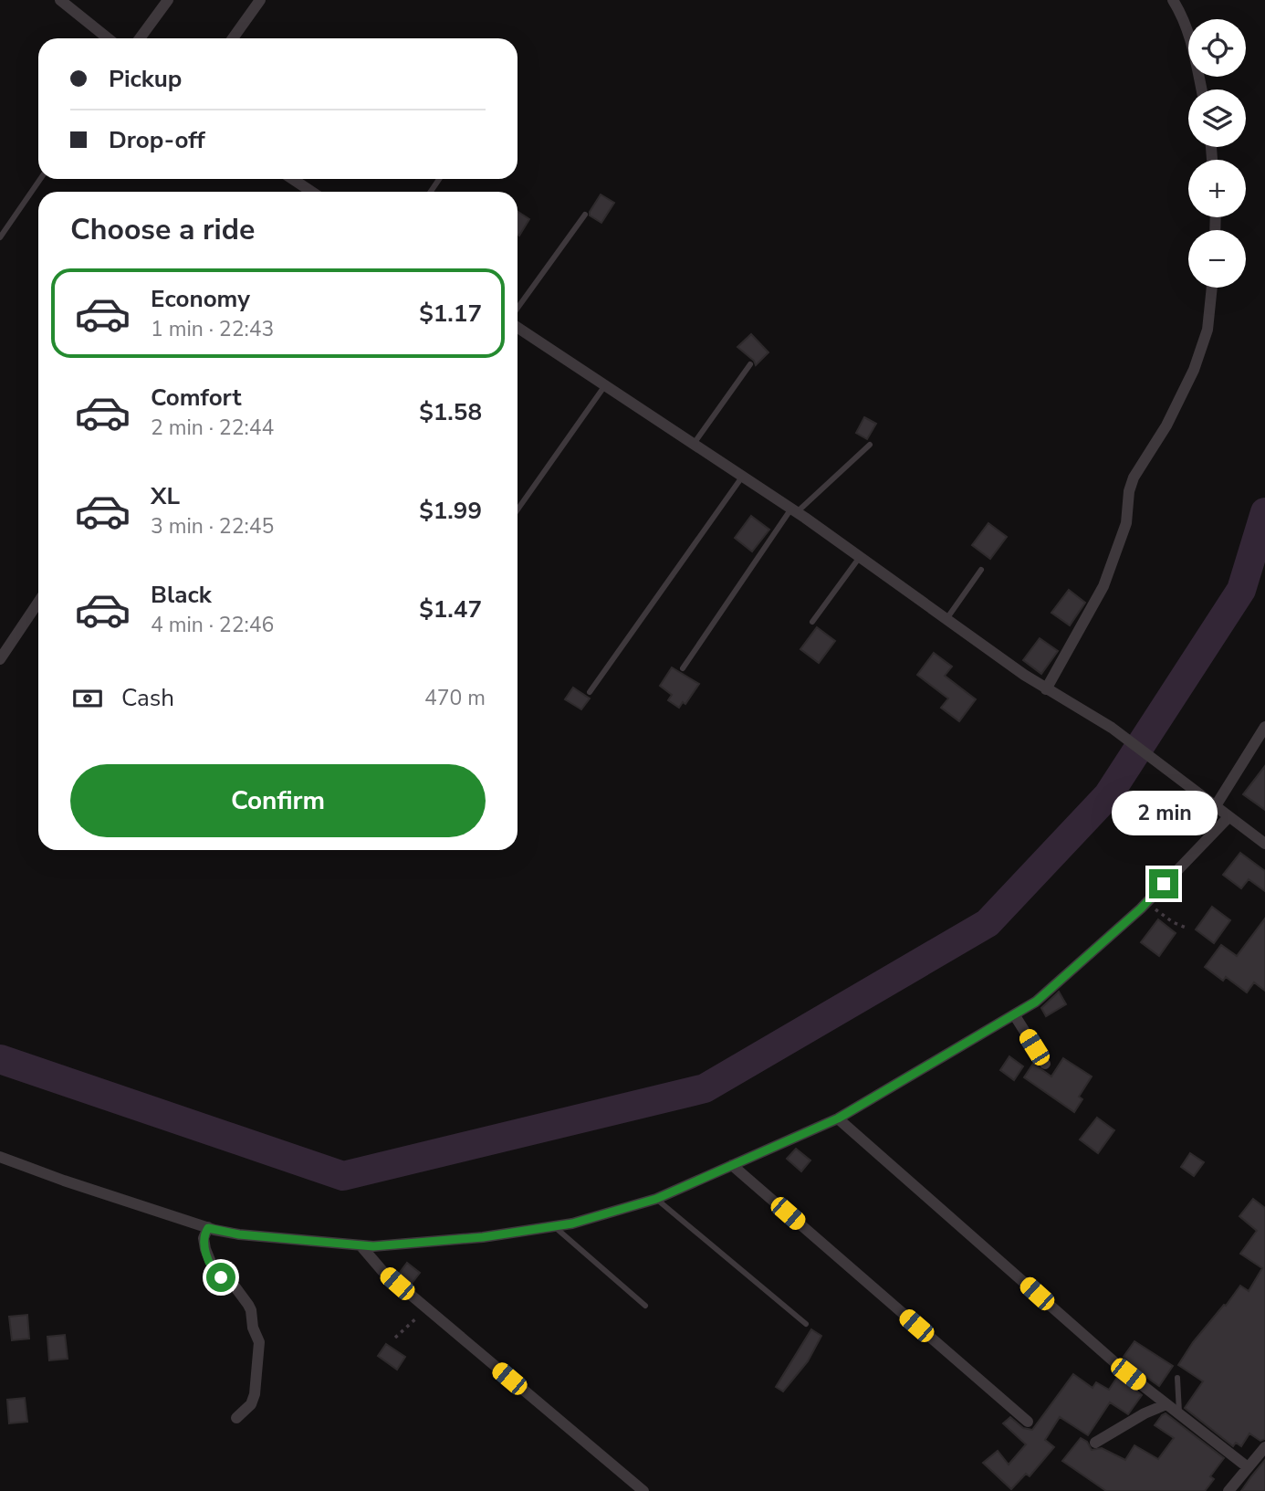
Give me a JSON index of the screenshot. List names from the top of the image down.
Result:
{
  "page": {
    "map_buttons": ["+", "−"],
    "banner": ["Pickup", "Drop-off"],
    "heading": "Choose a ride",
    "list": [
      {
        "name": "Economy",
        "note": "1 min · 22:43",
        "value": "$1.17"
      },
      {
        "name": "Comfort",
        "note": "2 min · 22:44",
        "value": "$1.58"
      },
      {
        "name": "XL",
        "note": "3 min · 22:45",
        "value": "$1.99"
      },
      {
        "name": "Black",
        "note": "4 min · 22:46",
        "value": "$1.47"
      }
    ],
    "pay": ["Cash", "470 m"],
    "buttons": "Confirm",
    "bubble": "2 min"
  }
}
